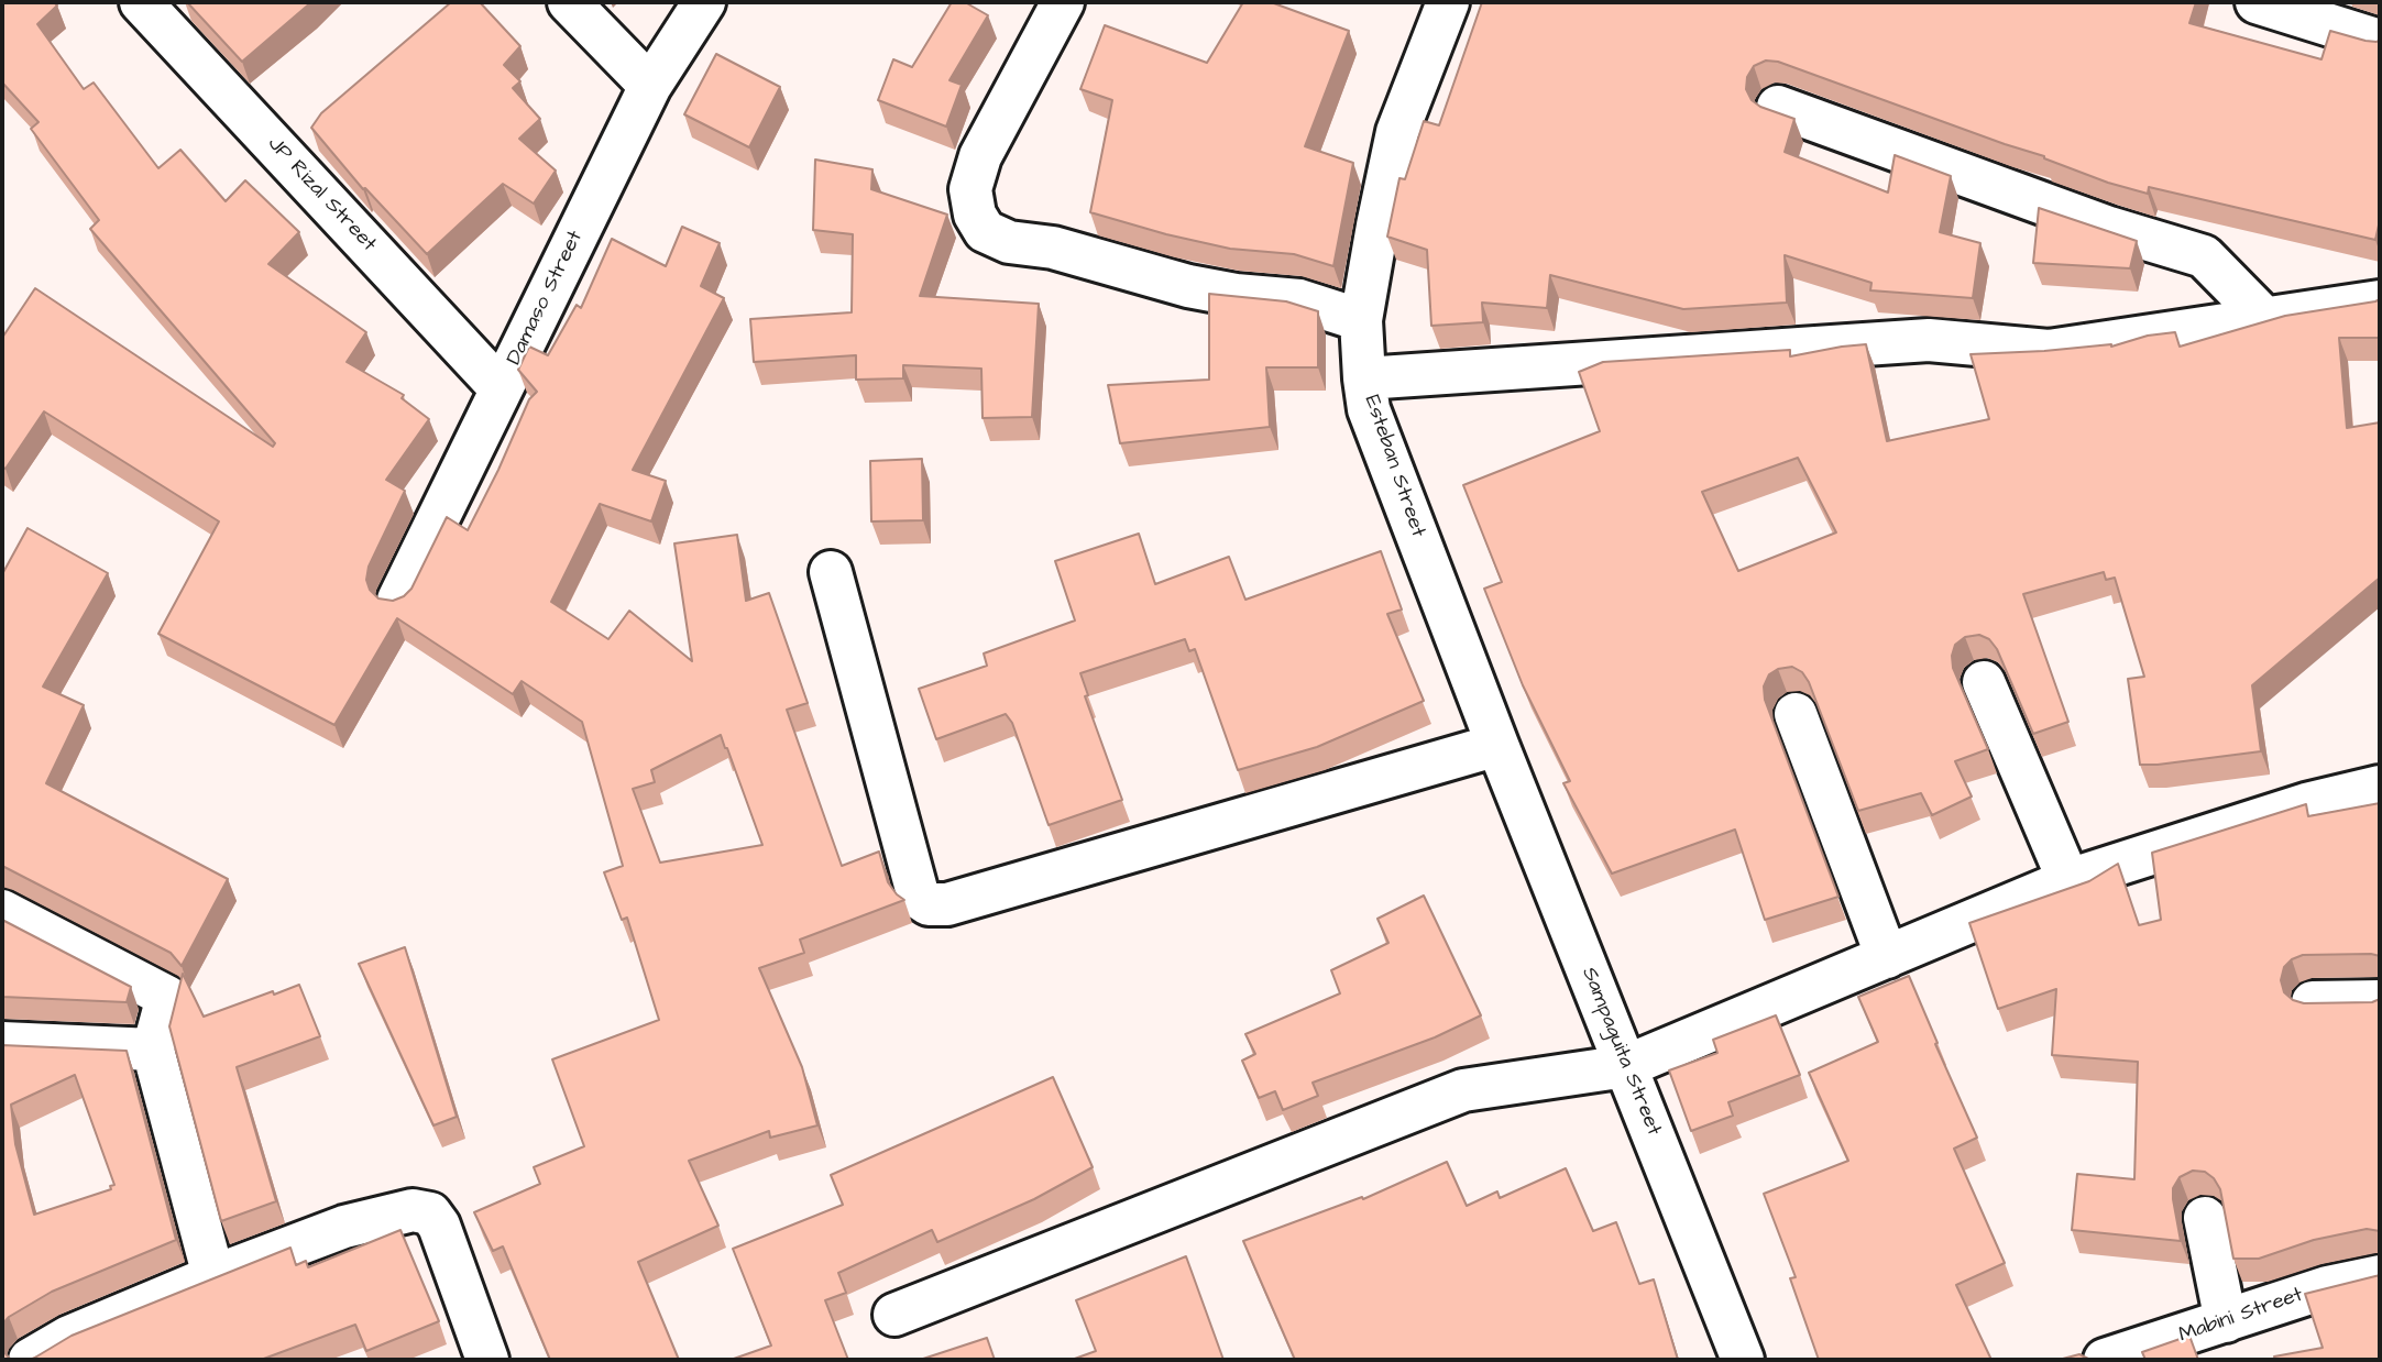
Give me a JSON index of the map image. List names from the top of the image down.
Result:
{
  "streets": {
    "street": [
      "JP Rizal Street",
      "Damaso Street",
      "Esteban Street",
      "Sampaguita Street",
      "Mabini Street"
    ]
  },
  "crossings": [
    ["JP Rizal Street", "Damaso Street"],
    ["Esteban Street", "Sampaguita Street"]
  ]
}
